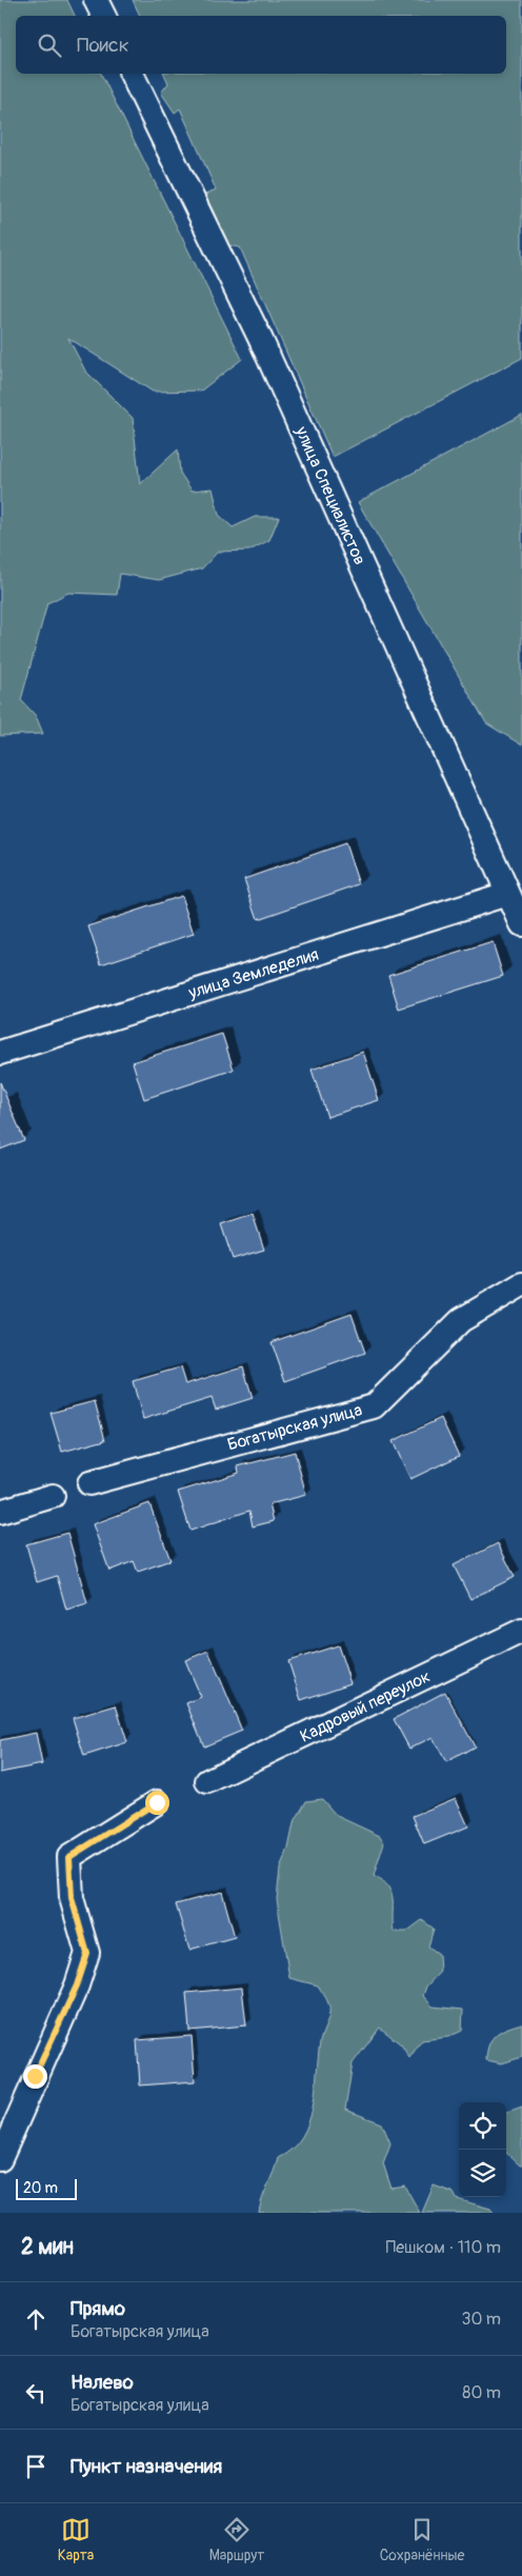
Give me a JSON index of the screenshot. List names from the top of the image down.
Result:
{
  "streets": {
    "street": [
      "улица Специалистов",
      "улица Земледелия",
      "Богатырская улица",
      "Кадровый переулок"
    ]
  },
  "crossings": [
    ["улица Специалистов", "улица Земледелия"]
  ],
  "scale_bar": "20 m",
  "page": {
    "search": "Поиск",
    "scale": "20 m",
    "heading": ["2 мин", "Пешком · 110 m"],
    "list": [
      ["Прямо", "Богатырская улица", "30 m"],
      ["Налево", "Богатырская улица", "80 m"],
      "Пункт назначения"
    ],
    "nav": ["Карта", "Маршрут", "Сохранённые"]
  }
}
